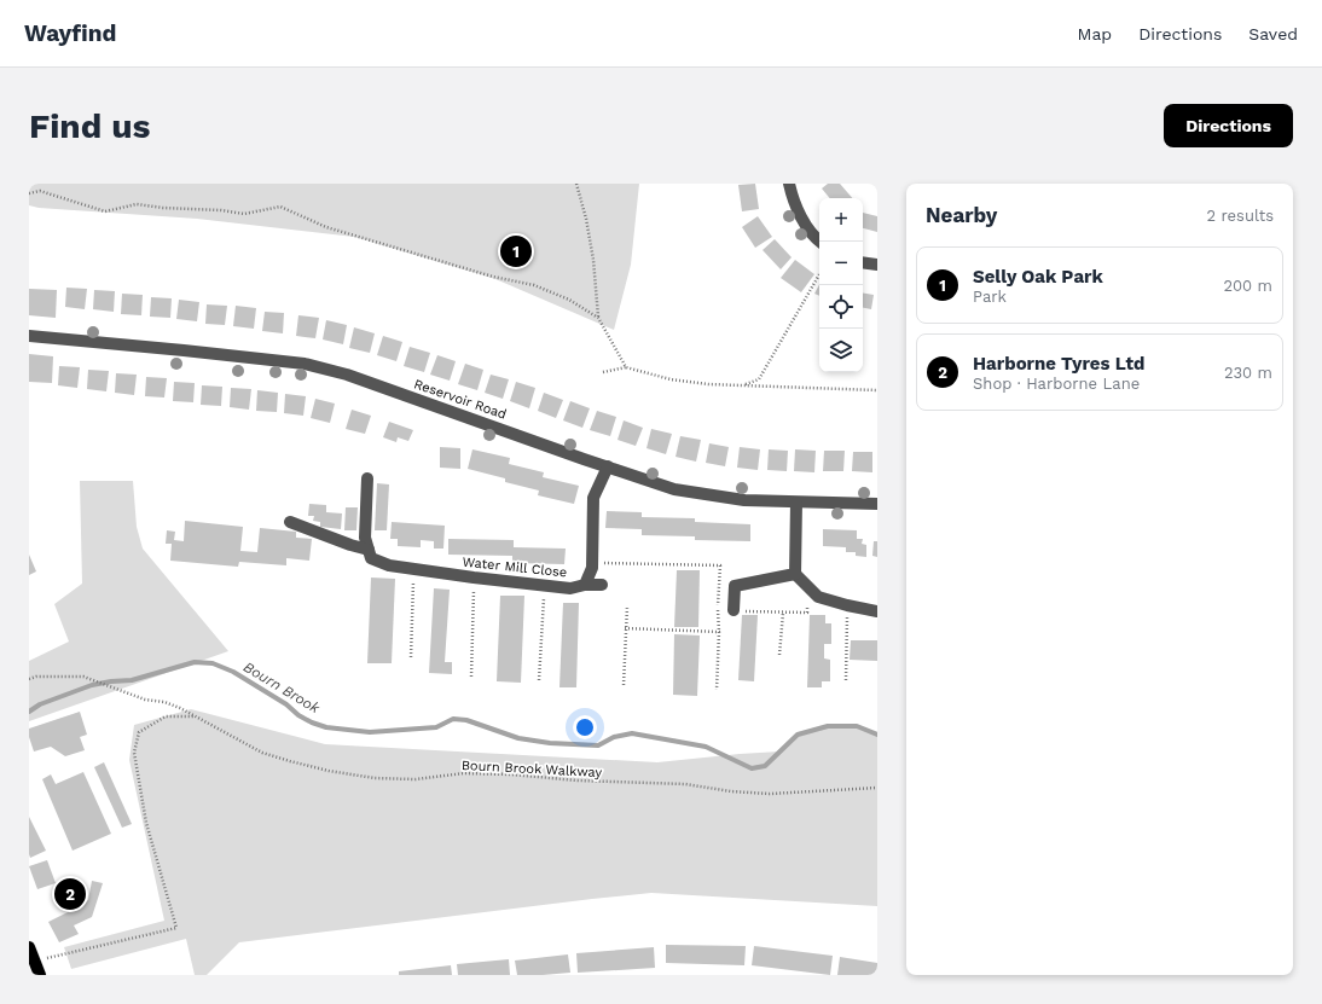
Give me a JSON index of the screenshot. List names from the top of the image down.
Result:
{
  "streets": {
    "street": ["Reservoir Road", "Water Mill Close"],
    "path": ["Bourn Brook Walkway"]
  },
  "crossings": [
    ["Reservoir Road", "Water Mill Close"]
  ],
  "water": ["Bourn Brook"],
  "page": {
    "header": "Wayfind",
    "nav": ["Map", "Directions", "Saved"],
    "buttons": "Directions",
    "title": "Find us",
    "heading": ["Nearby", "2 results"],
    "map_buttons": ["+", "−"],
    "pins": ["1", "2"],
    "list": [
      {
        "mark": "1",
        "name": "Selly Oak Park",
        "note": "Park",
        "value": "200 m"
      },
      {
        "mark": "2",
        "name": "Harborne Tyres Ltd",
        "note": "Shop · Harborne Lane",
        "value": "230 m"
      }
    ]
  }
}
